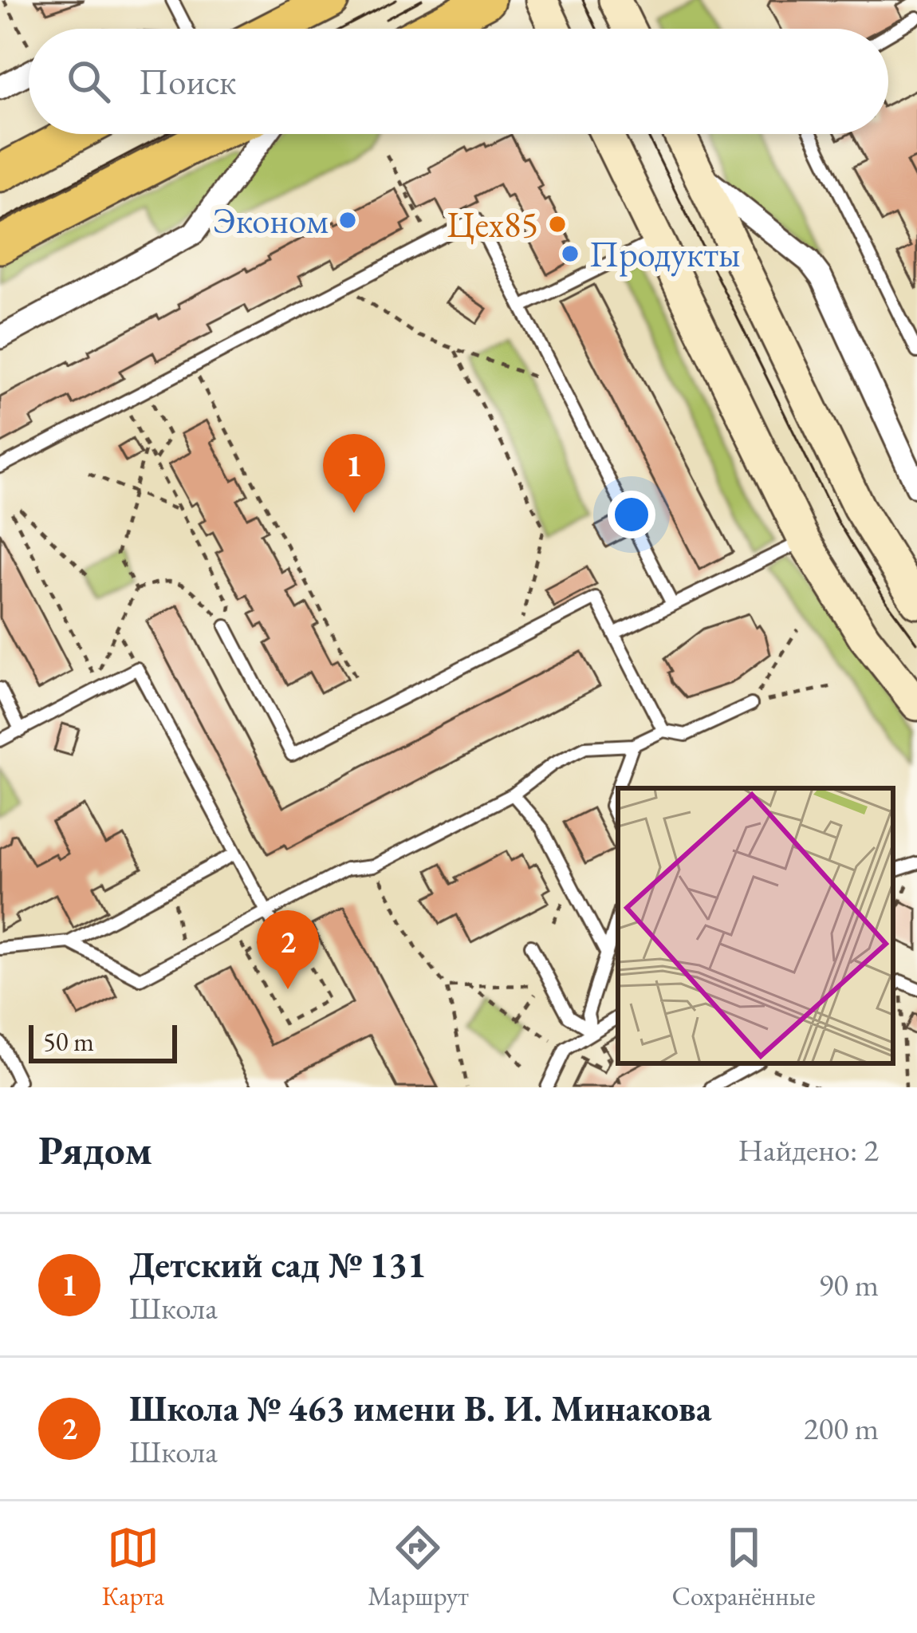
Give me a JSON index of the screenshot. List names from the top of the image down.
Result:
{
  "places": ["Эконом", "Цех85", "Продукты"],
  "scale_bar": "50 m",
  "page": {
    "search": "Поиск",
    "pins": ["1", "2"],
    "scale": "50 m",
    "heading": ["Рядом", "Найдено: 2"],
    "list": [
      {
        "mark": "1",
        "name": "Детский сад № 131",
        "note": "Школа",
        "value": "90 m"
      },
      {
        "mark": "2",
        "name": "Школа № 463 имени В. И. Минакова",
        "note": "Школа",
        "value": "200 m"
      }
    ],
    "nav": ["Карта", "Маршрут", "Сохранённые"]
  }
}
